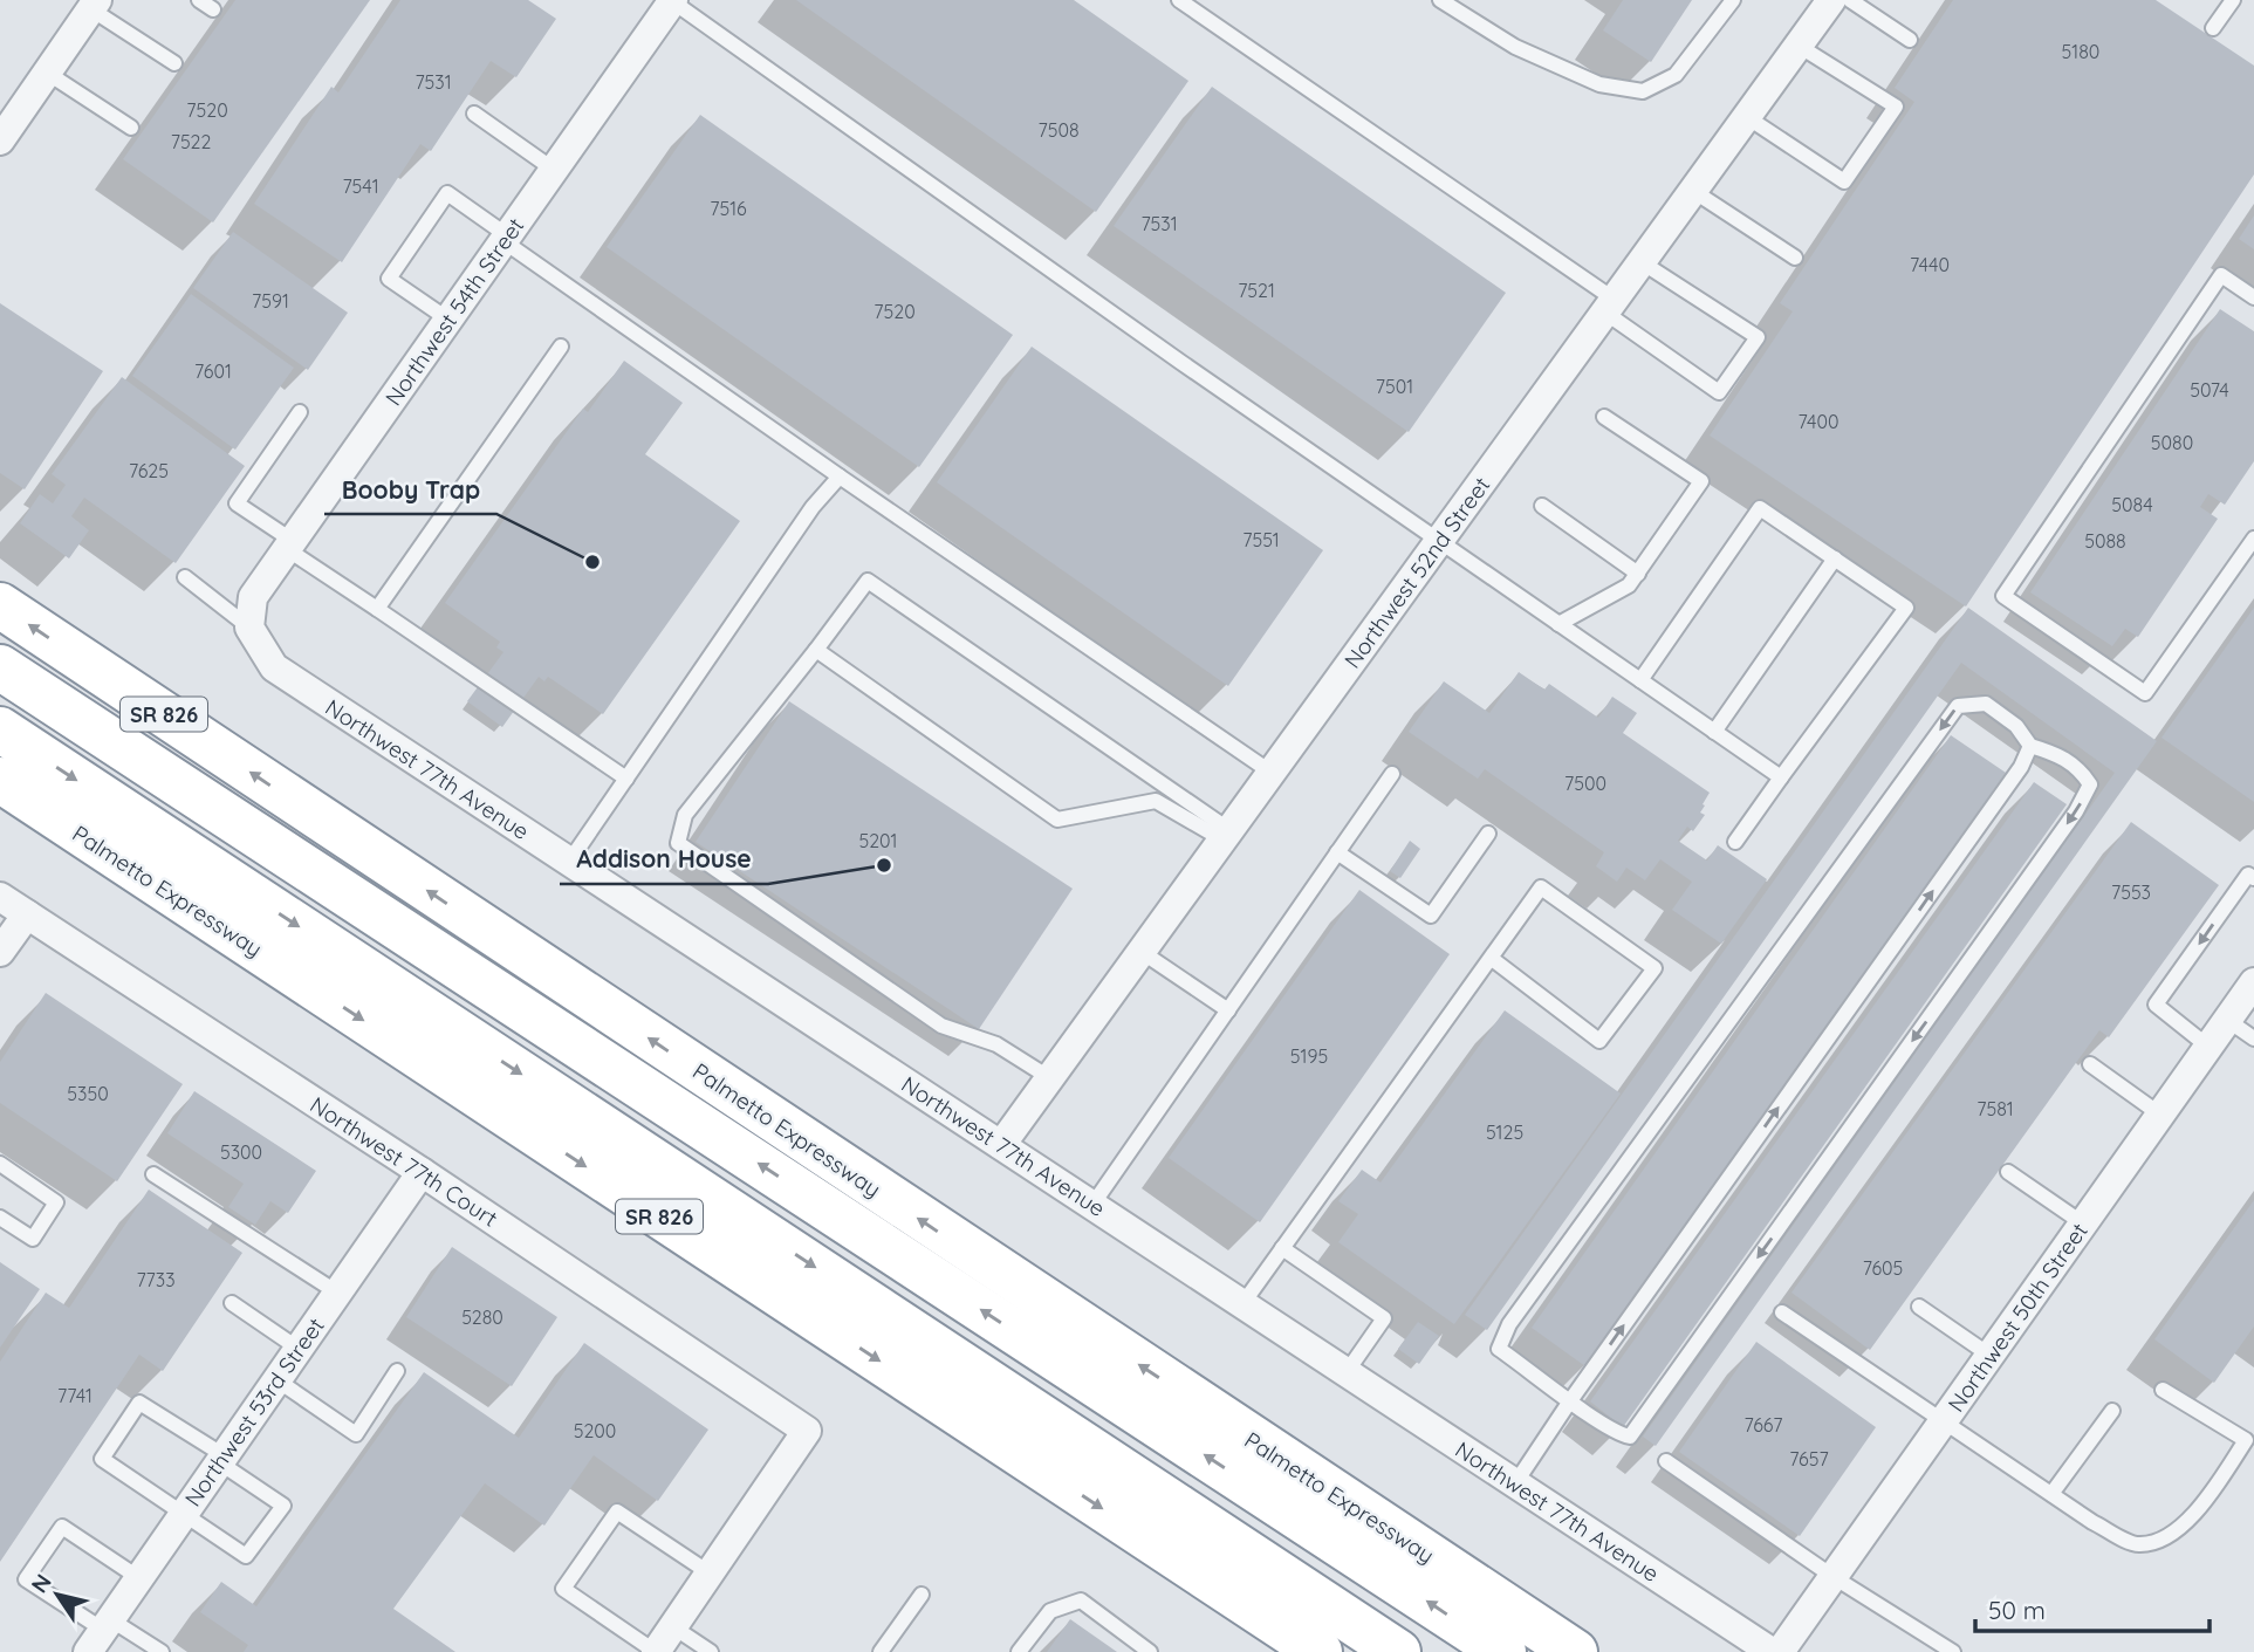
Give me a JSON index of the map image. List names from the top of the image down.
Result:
{
  "streets": {
    "highway": ["SR 826", "Palmetto Expressway"],
    "street": [
      "Northwest 54th Street",
      "Northwest 52nd Street",
      "Northwest 77th Avenue",
      "Northwest 77th Court",
      "Northwest 50th Street",
      "Northwest 53rd Street"
    ]
  },
  "crossings": [
    ["Northwest 54th Street", "Northwest 77th Avenue"],
    ["Northwest 52nd Street", "Northwest 77th Avenue"],
    ["Northwest 77th Court", "Northwest 53rd Street"]
  ],
  "places": ["Booby Trap", "Addison House"],
  "house_numbers": [
    "5180",
    "7531",
    "7520",
    "7508",
    "7522",
    "7541",
    "7516",
    "7531",
    "7440",
    "7521",
    "7591",
    "7520",
    "7601",
    "7501",
    "5074",
    "7400",
    "5080",
    "7625",
    "5084",
    "7551",
    "5088",
    "7500",
    "5201",
    "7553",
    "5195",
    "5350",
    "7581",
    "5125",
    "5300",
    "7605",
    "7733",
    "5280",
    "7741",
    "7667",
    "5200",
    "7657"
  ],
  "scale_bar": "50 m",
  "north": "top left"
}
